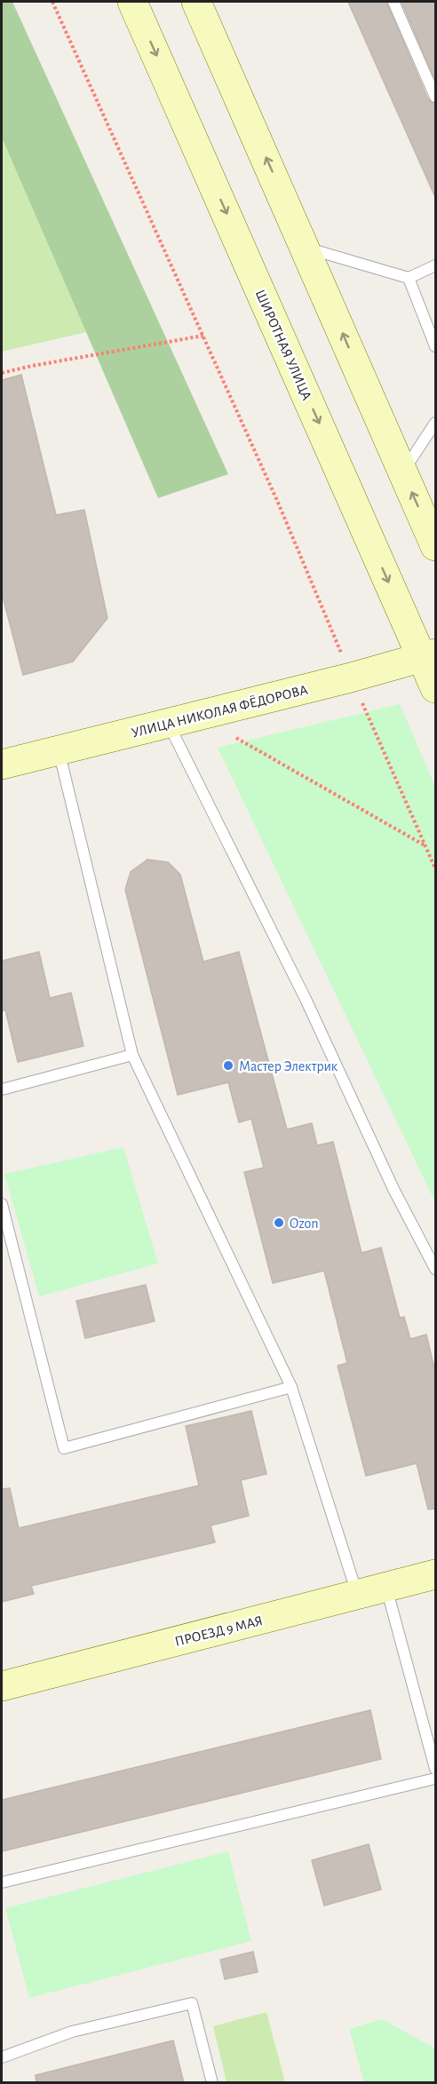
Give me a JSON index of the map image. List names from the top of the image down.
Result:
{
  "streets": {
    "main road": ["ШИРОТНАЯ УЛИЦА", "УЛИЦА НИКОЛАЯ ФЁДОРОВА", "ПРОЕЗД 9 МАЯ"]
  },
  "crossings": [
    ["ШИРОТНАЯ УЛИЦА", "УЛИЦА НИКОЛАЯ ФЁДОРОВА"]
  ],
  "places": ["Мастер Электрик", "Ozon"]
}
